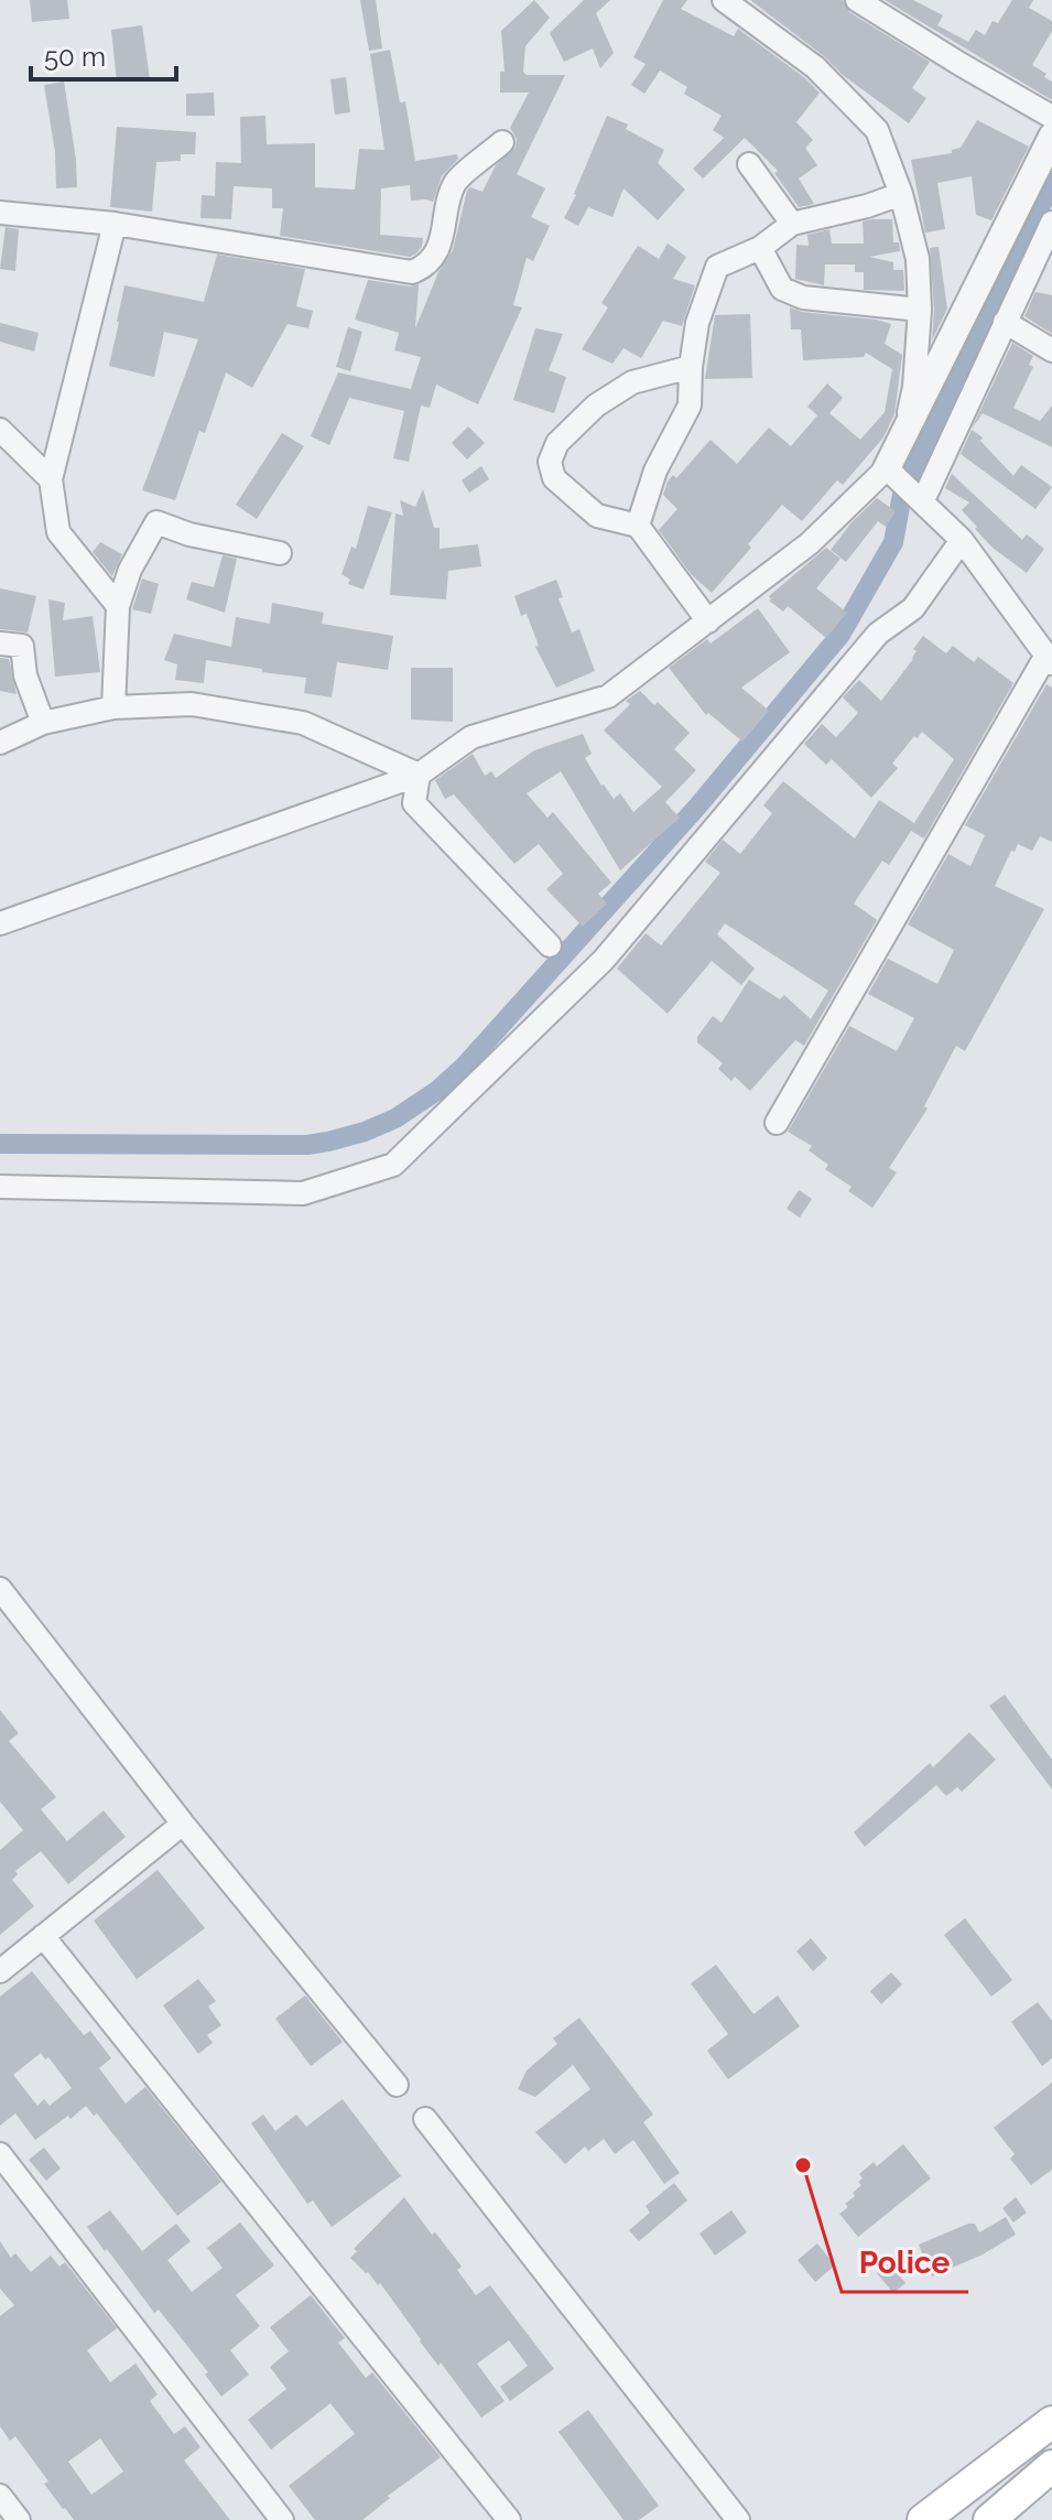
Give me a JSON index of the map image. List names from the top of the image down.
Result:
{
  "places": ["Police"],
  "scale_bar": "50 m"
}
